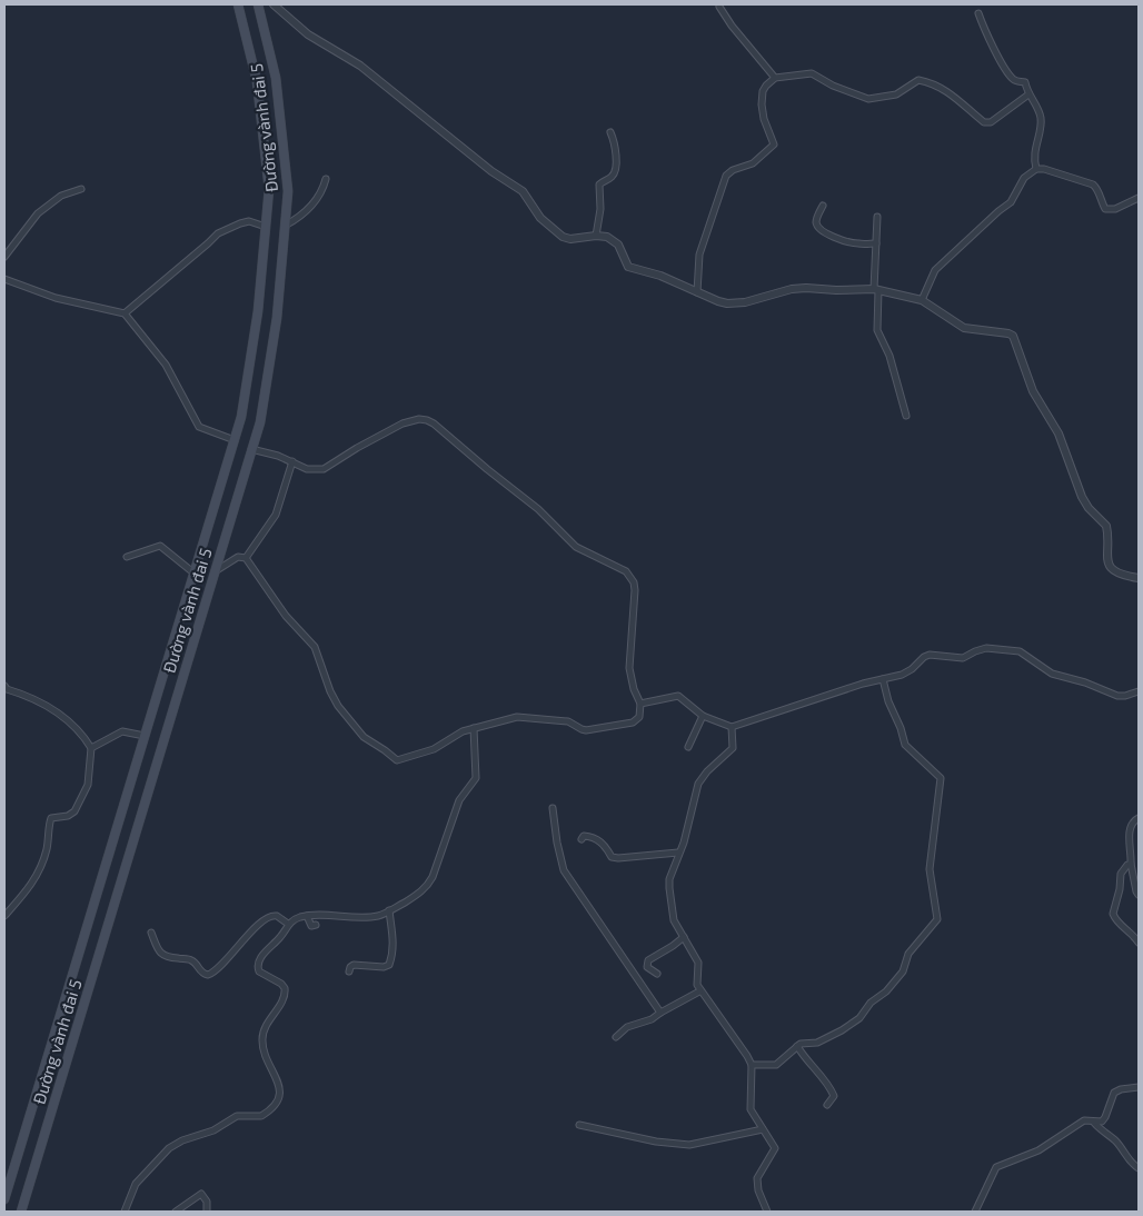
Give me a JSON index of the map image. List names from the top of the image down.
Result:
{
  "streets": {
    "main road": ["Đường vành đai 5"]
  }
}
